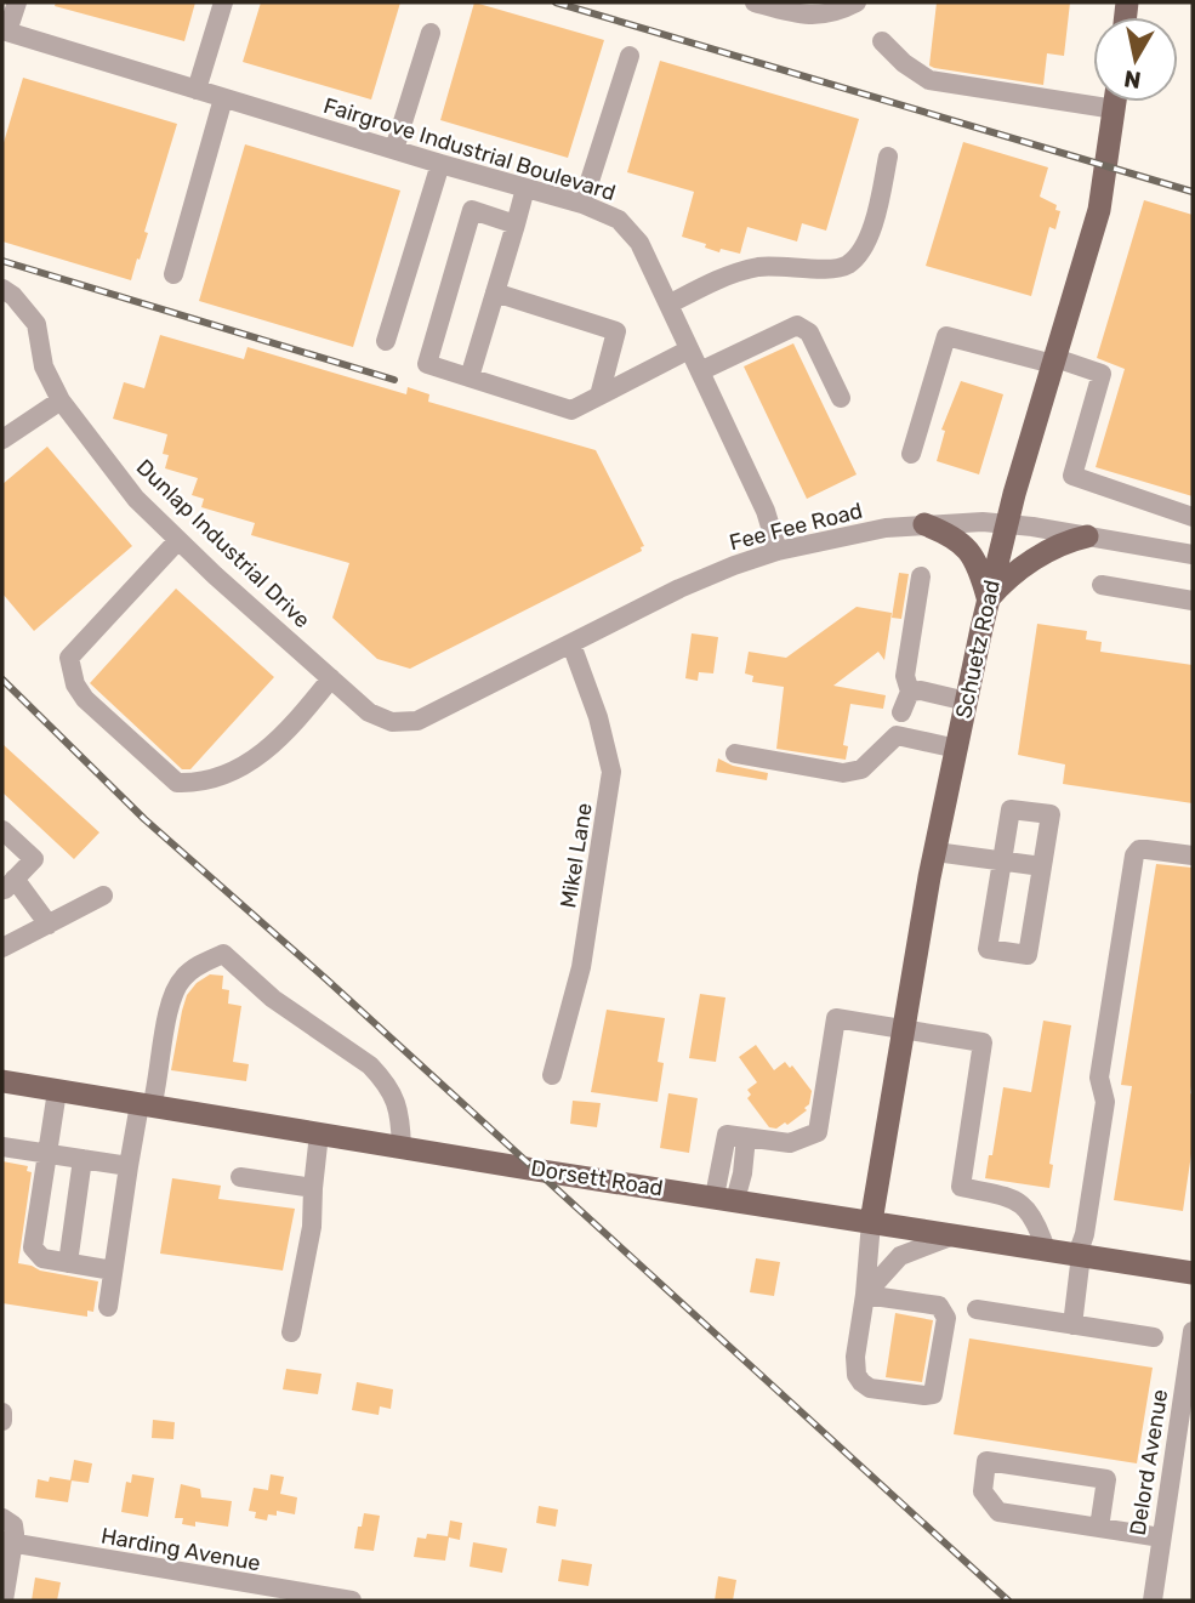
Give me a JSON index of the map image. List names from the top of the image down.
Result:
{
  "streets": {
    "main road": ["Schuetz Road", "Dorsett Road"],
    "street": [
      "Fairgrove Industrial Boulevard",
      "Fee Fee Road",
      "Dunlap Industrial Drive",
      "Mikel Lane",
      "Delord Avenue",
      "Harding Avenue"
    ]
  },
  "crossings": [
    ["Fairgrove Industrial Boulevard", "Fee Fee Road"],
    ["Fee Fee Road", "Dunlap Industrial Drive"],
    ["Fee Fee Road", "Schuetz Road"],
    ["Fee Fee Road", "Mikel Lane"],
    ["Schuetz Road", "Dorsett Road"]
  ],
  "north": "bottom"
}
